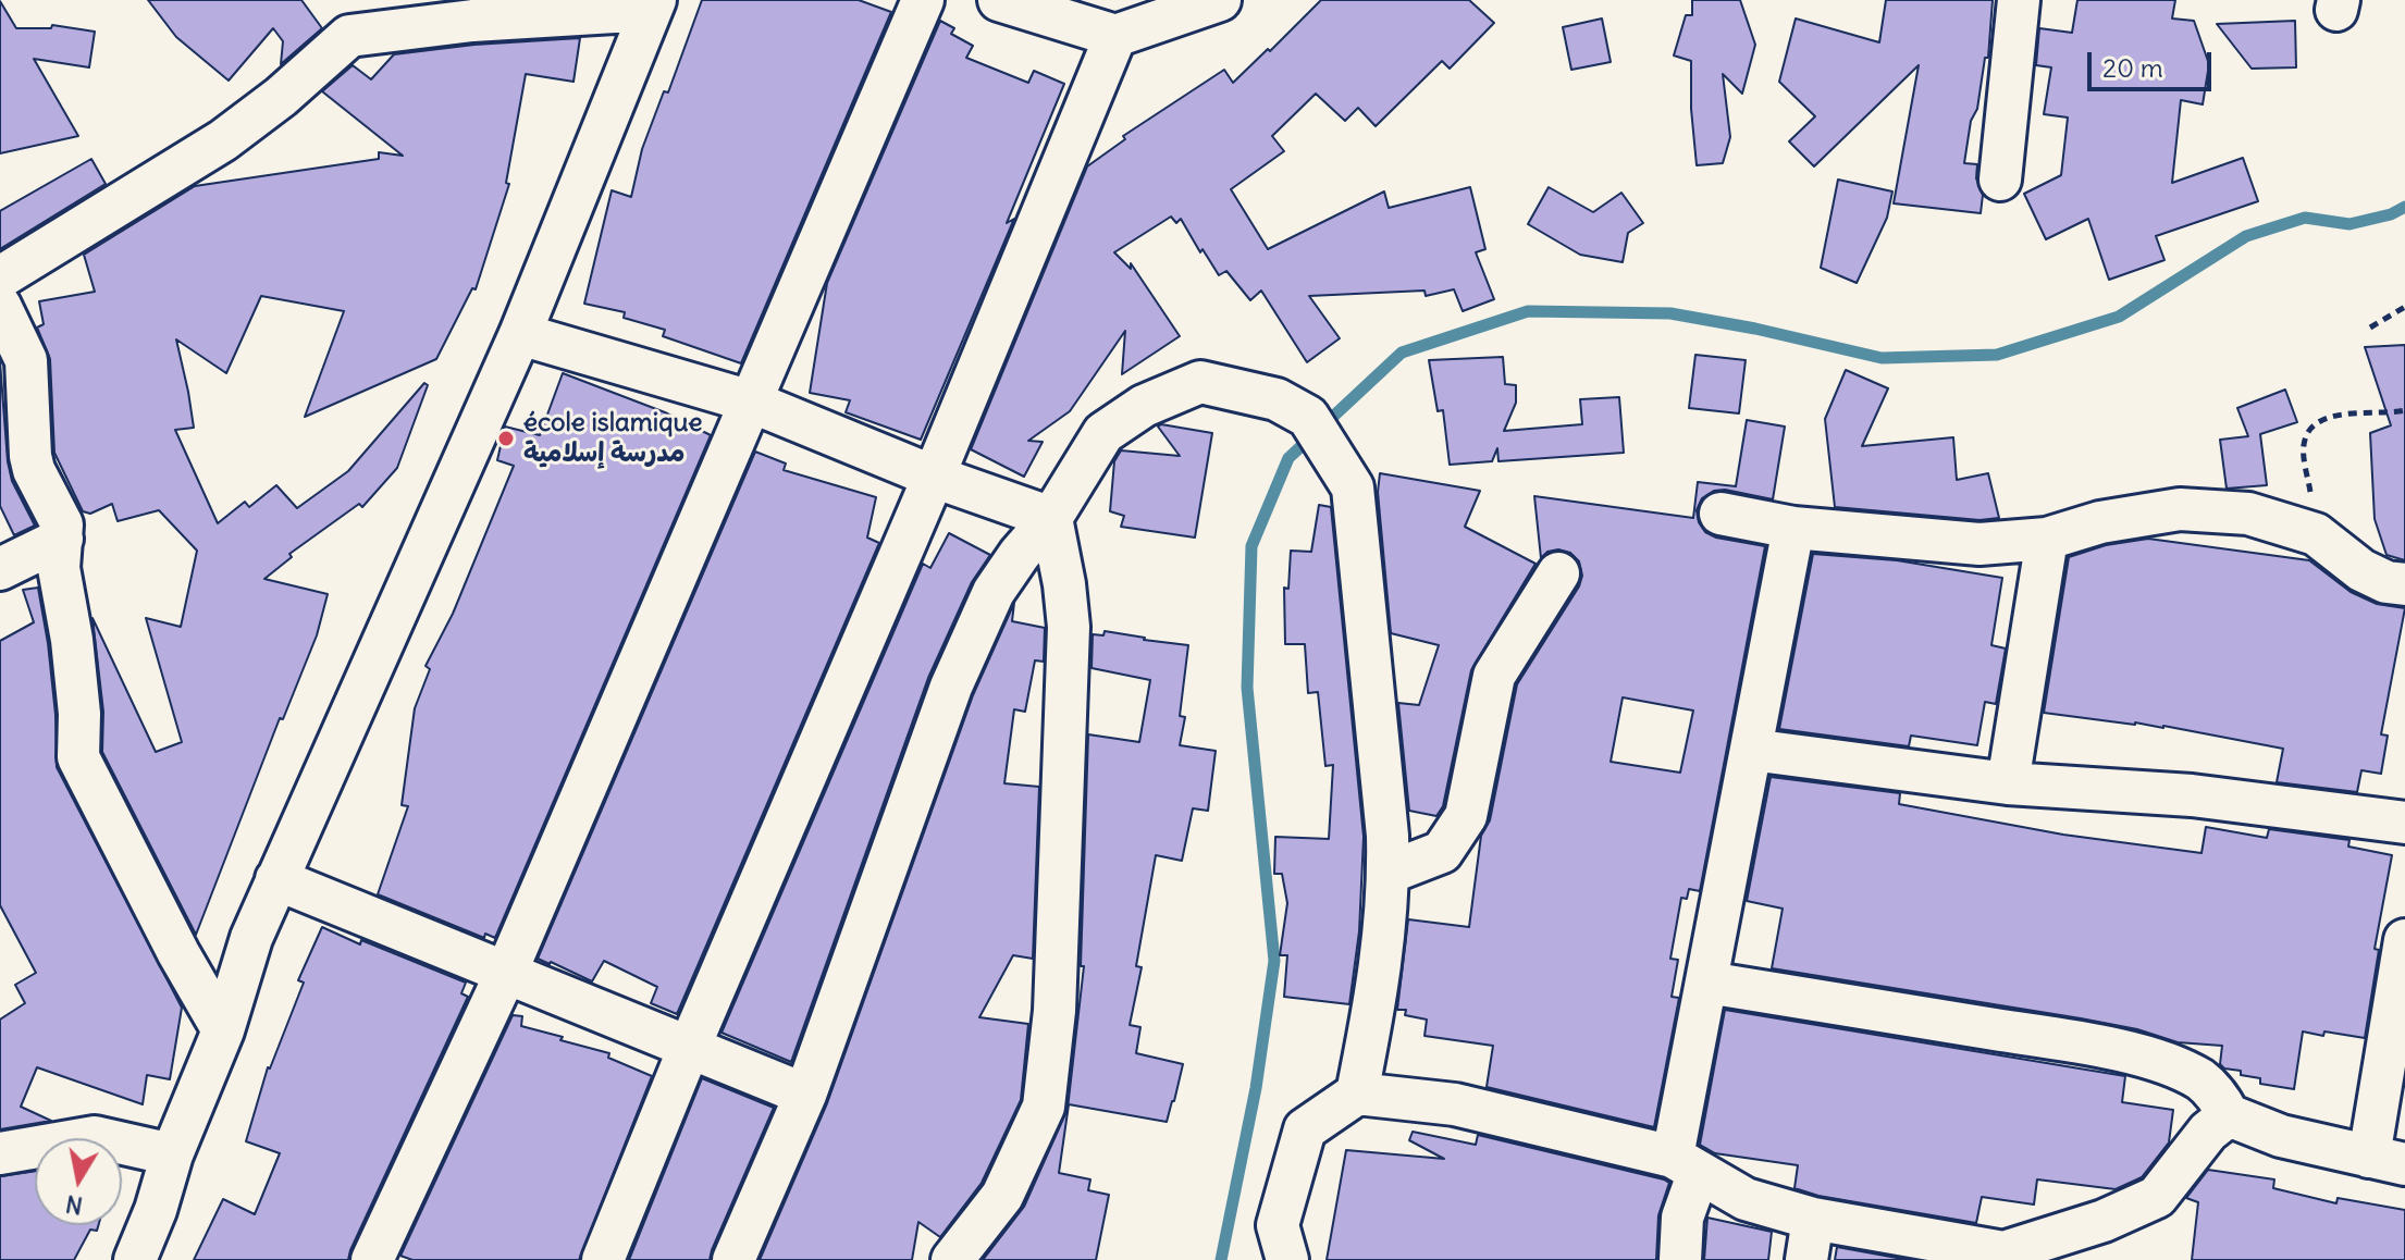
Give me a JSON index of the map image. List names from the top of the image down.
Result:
{
  "places": ["école islamique مدرسة إسلامية"],
  "scale_bar": "20 m",
  "north": "bottom"
}
